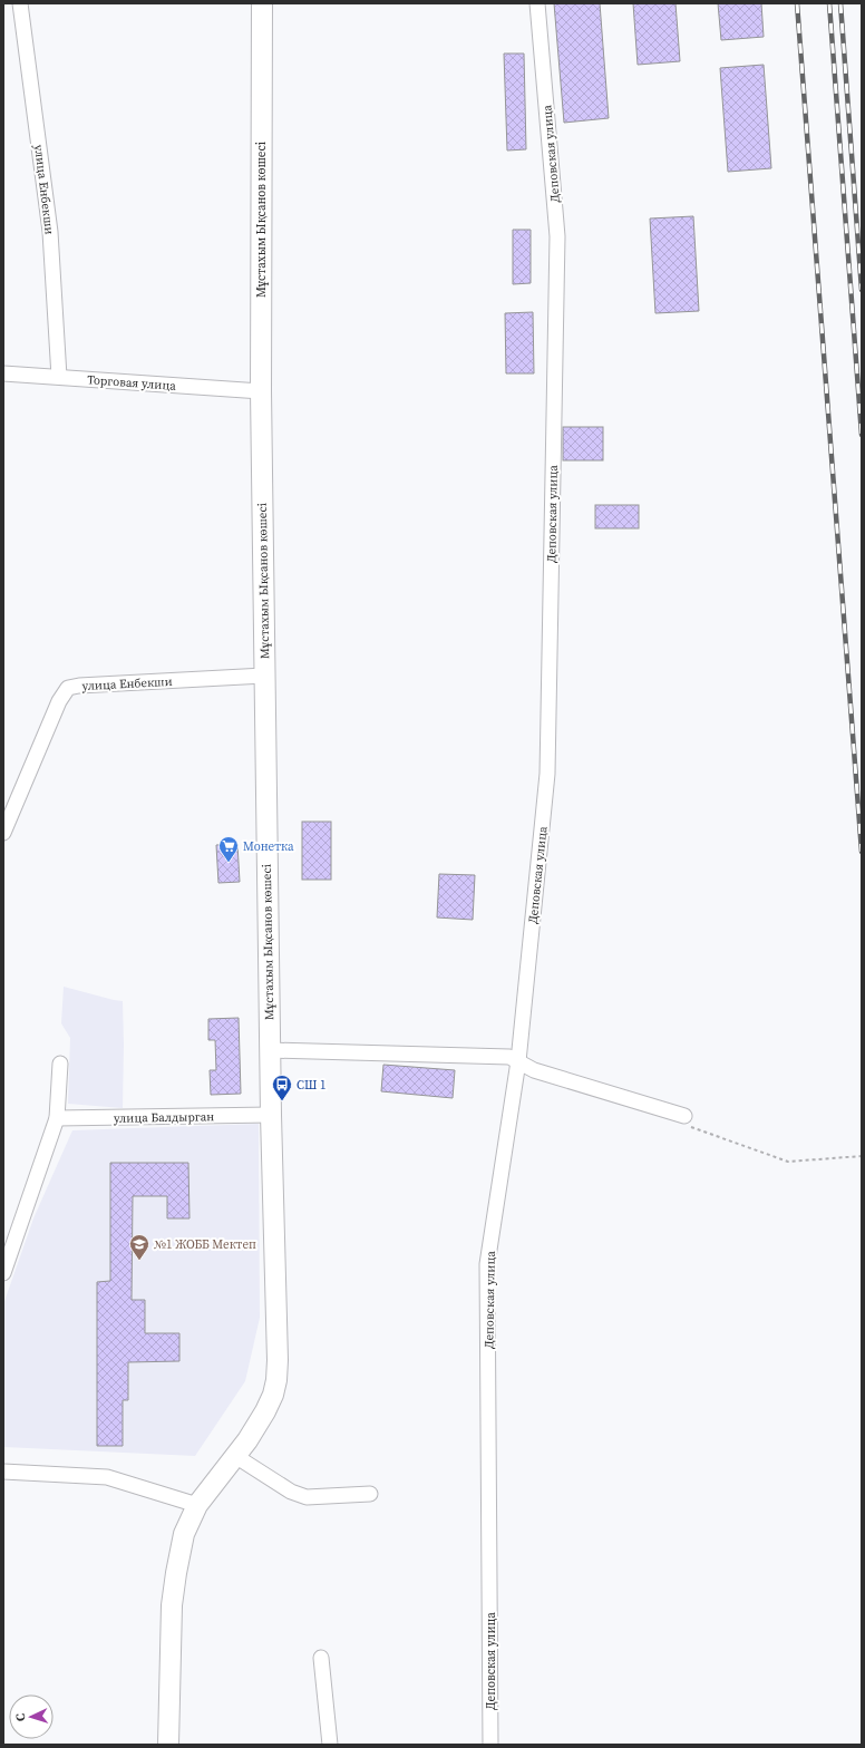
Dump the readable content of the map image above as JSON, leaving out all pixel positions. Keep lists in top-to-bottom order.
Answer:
{
  "streets": {
    "main road": ["Мұстахым Ықсанов көшесі"],
    "street": [
      "Деповская улица",
      "улица Енбекши",
      "Торговая улица",
      "улица Балдырган"
    ]
  },
  "crossings": [
    ["улица Енбекши", "Мұстахым Ықсанов көшесі"],
    ["улица Енбекши", "Торговая улица"],
    ["Мұстахым Ықсанов көшесі", "Торговая улица"],
    ["Мұстахым Ықсанов көшесі", "улица Балдырган"]
  ],
  "places": {
    "supermarket": ["Монетка"],
    "bus stop": ["СШ 1"],
    "school or university": ["№1 ЖОББ Мектеп"]
  },
  "north": "left"
}
